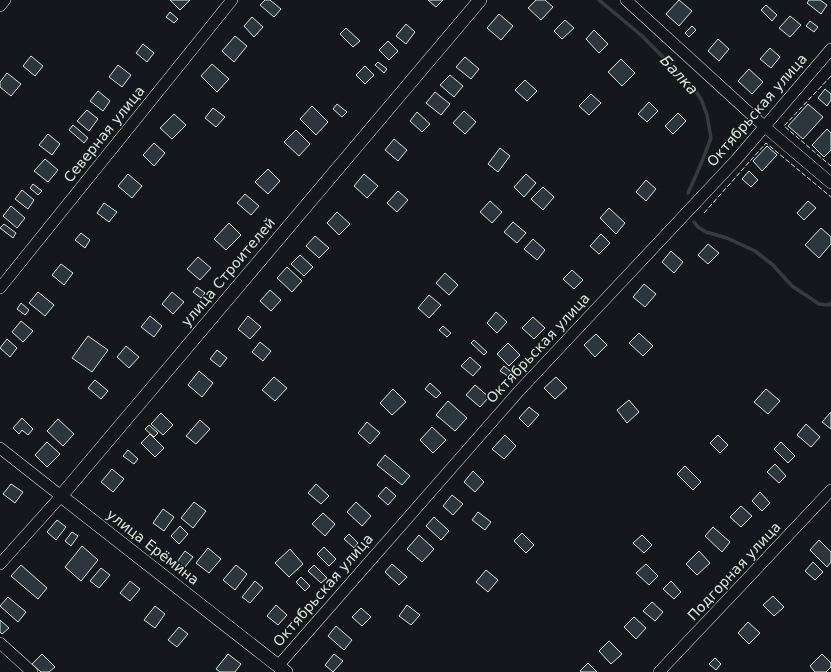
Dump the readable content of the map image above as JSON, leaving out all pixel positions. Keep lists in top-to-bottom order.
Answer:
{
  "streets": {
    "street": [
      "Октябрьская улица",
      "Северная улица",
      "улица Строителей",
      "улица Ерёмина",
      "Подгорная улица"
    ]
  },
  "crossings": [
    ["Октябрьская улица", "улица Ерёмина"],
    ["улица Строителей", "улица Ерёмина"]
  ],
  "water": ["Балка"]
}
